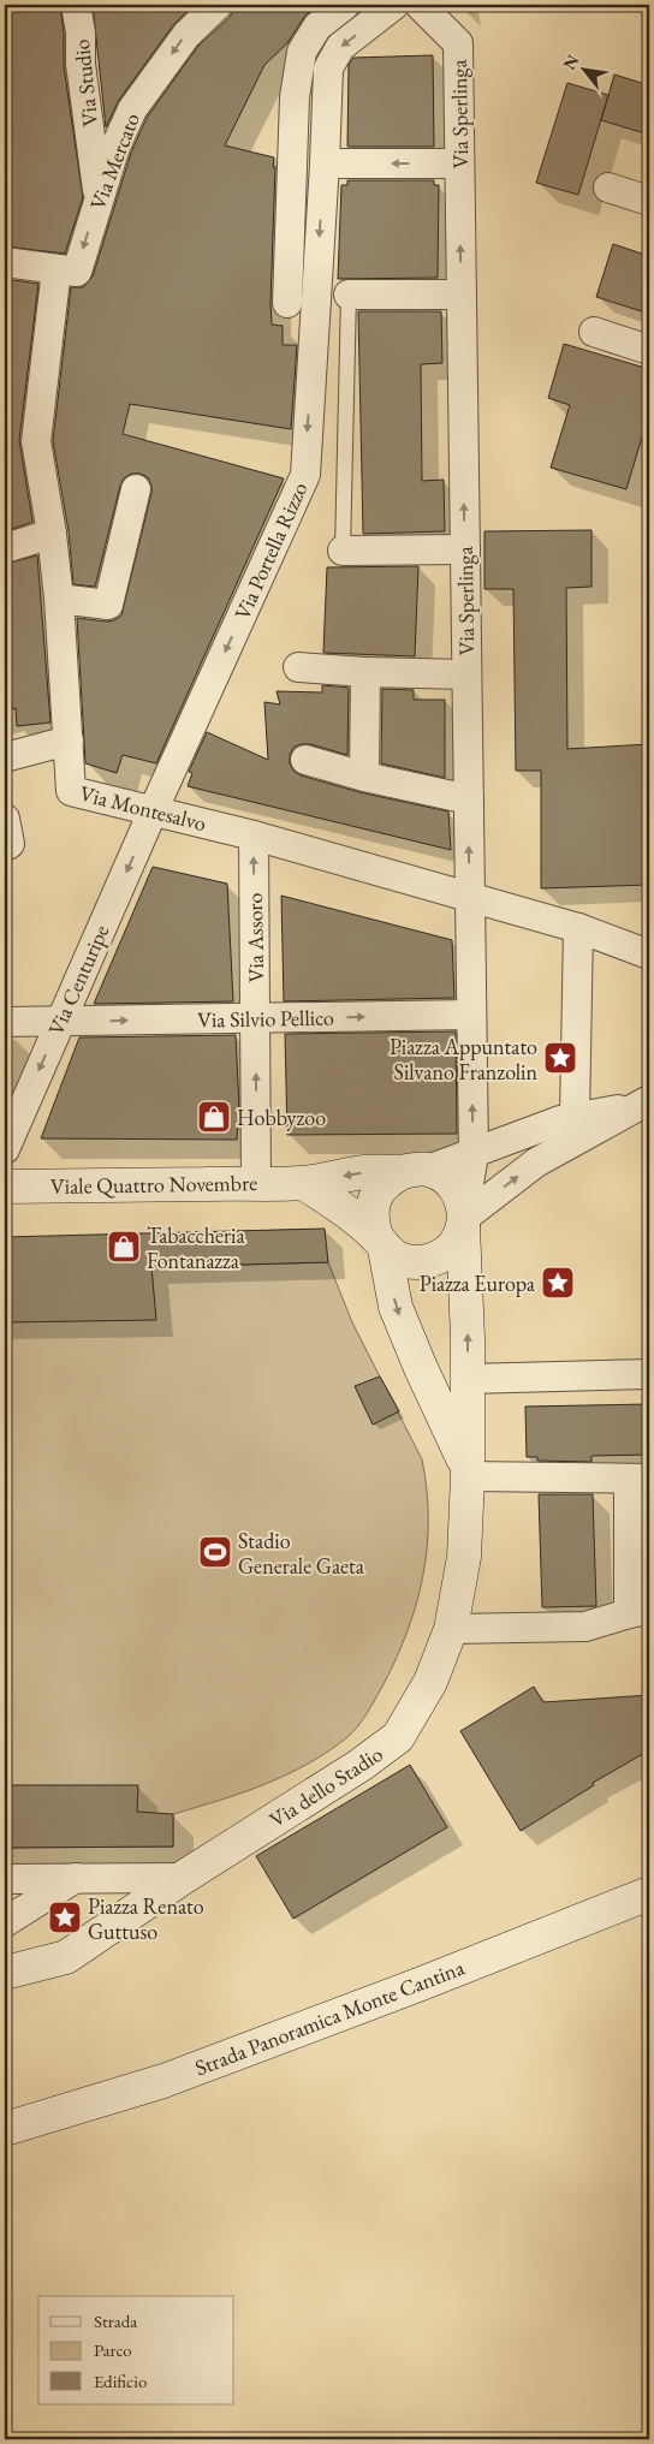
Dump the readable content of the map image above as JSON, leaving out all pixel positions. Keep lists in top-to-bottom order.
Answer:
{
  "streets": {
    "street": [
      "Via Studio",
      "Via Sperlinga",
      "Via Mercato",
      "Via Portella Rizzo",
      "Via Montesalvo",
      "Via Assoro",
      "Via Centuripe",
      "Via Silvio Pellico",
      "Viale Quattro Novembre",
      "Via dello Stadio",
      "Strada Panoramica Monte Cantina"
    ]
  },
  "crossings": [
    ["Via Studio", "Via Mercato"],
    ["Via Sperlinga", "Via Montesalvo"],
    ["Via Sperlinga", "Via Silvio Pellico"],
    ["Via Sperlinga", "Viale Quattro Novembre"],
    ["Via Sperlinga", "Via dello Stadio"],
    ["Via Mercato", "Via Montesalvo"],
    ["Via Portella Rizzo", "Via Montesalvo"],
    ["Via Portella Rizzo", "Via Centuripe"],
    ["Via Montesalvo", "Via Assoro"],
    ["Via Montesalvo", "Via Centuripe"],
    ["Via Assoro", "Via Silvio Pellico"],
    ["Via Assoro", "Viale Quattro Novembre"],
    ["Via Centuripe", "Via Silvio Pellico"],
    ["Viale Quattro Novembre", "Via dello Stadio"]
  ],
  "one_way": ["Via Mercato", "Via Assoro", "Via Centuripe"],
  "places": {
    "place": ["Piazza Appuntato Silvano Franzolin", "Piazza Europa", "Piazza Renato Guttuso"],
    "shop": ["Hobbyzoo", "Tabaccheria Fontanazza"],
    "sports": ["Stadio Generale Gaeta"]
  },
  "legend": ["Strada", "Parco", "Edificio"],
  "north": "top left"
}
